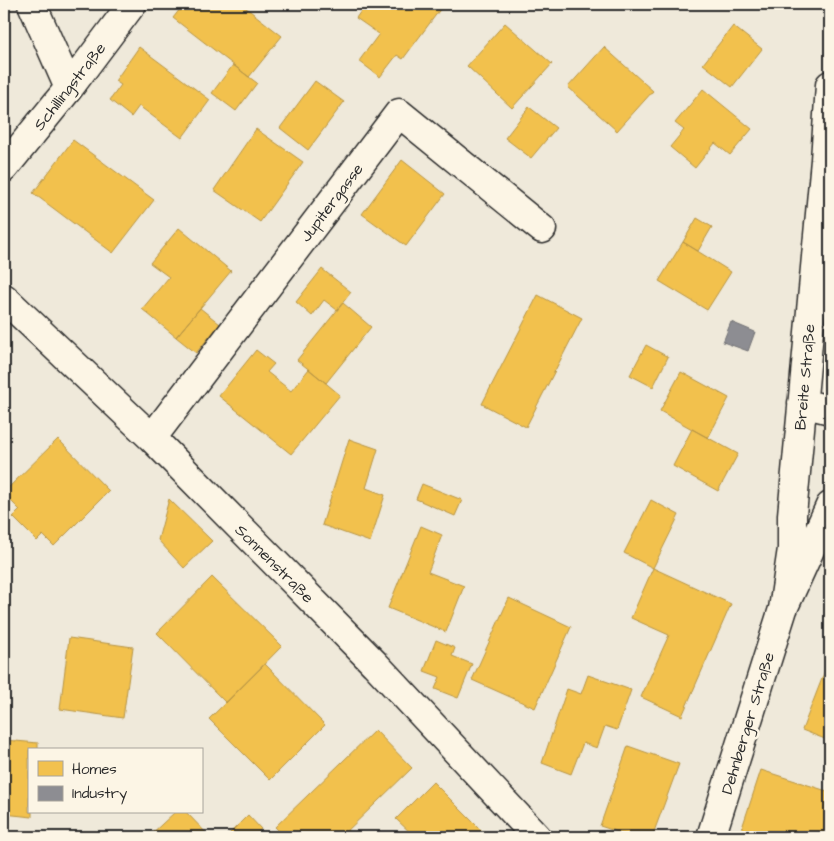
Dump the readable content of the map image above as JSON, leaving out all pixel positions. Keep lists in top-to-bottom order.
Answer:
{
  "streets": {
    "street": [
      "Schillingstraße",
      "Jupitergasse",
      "Breite Straße",
      "Sonnenstraße",
      "Dehnberger Straße"
    ]
  },
  "crossings": [
    ["Jupitergasse", "Sonnenstraße"],
    ["Breite Straße", "Dehnberger Straße"]
  ],
  "legend": ["Homes", "Industry"]
}
